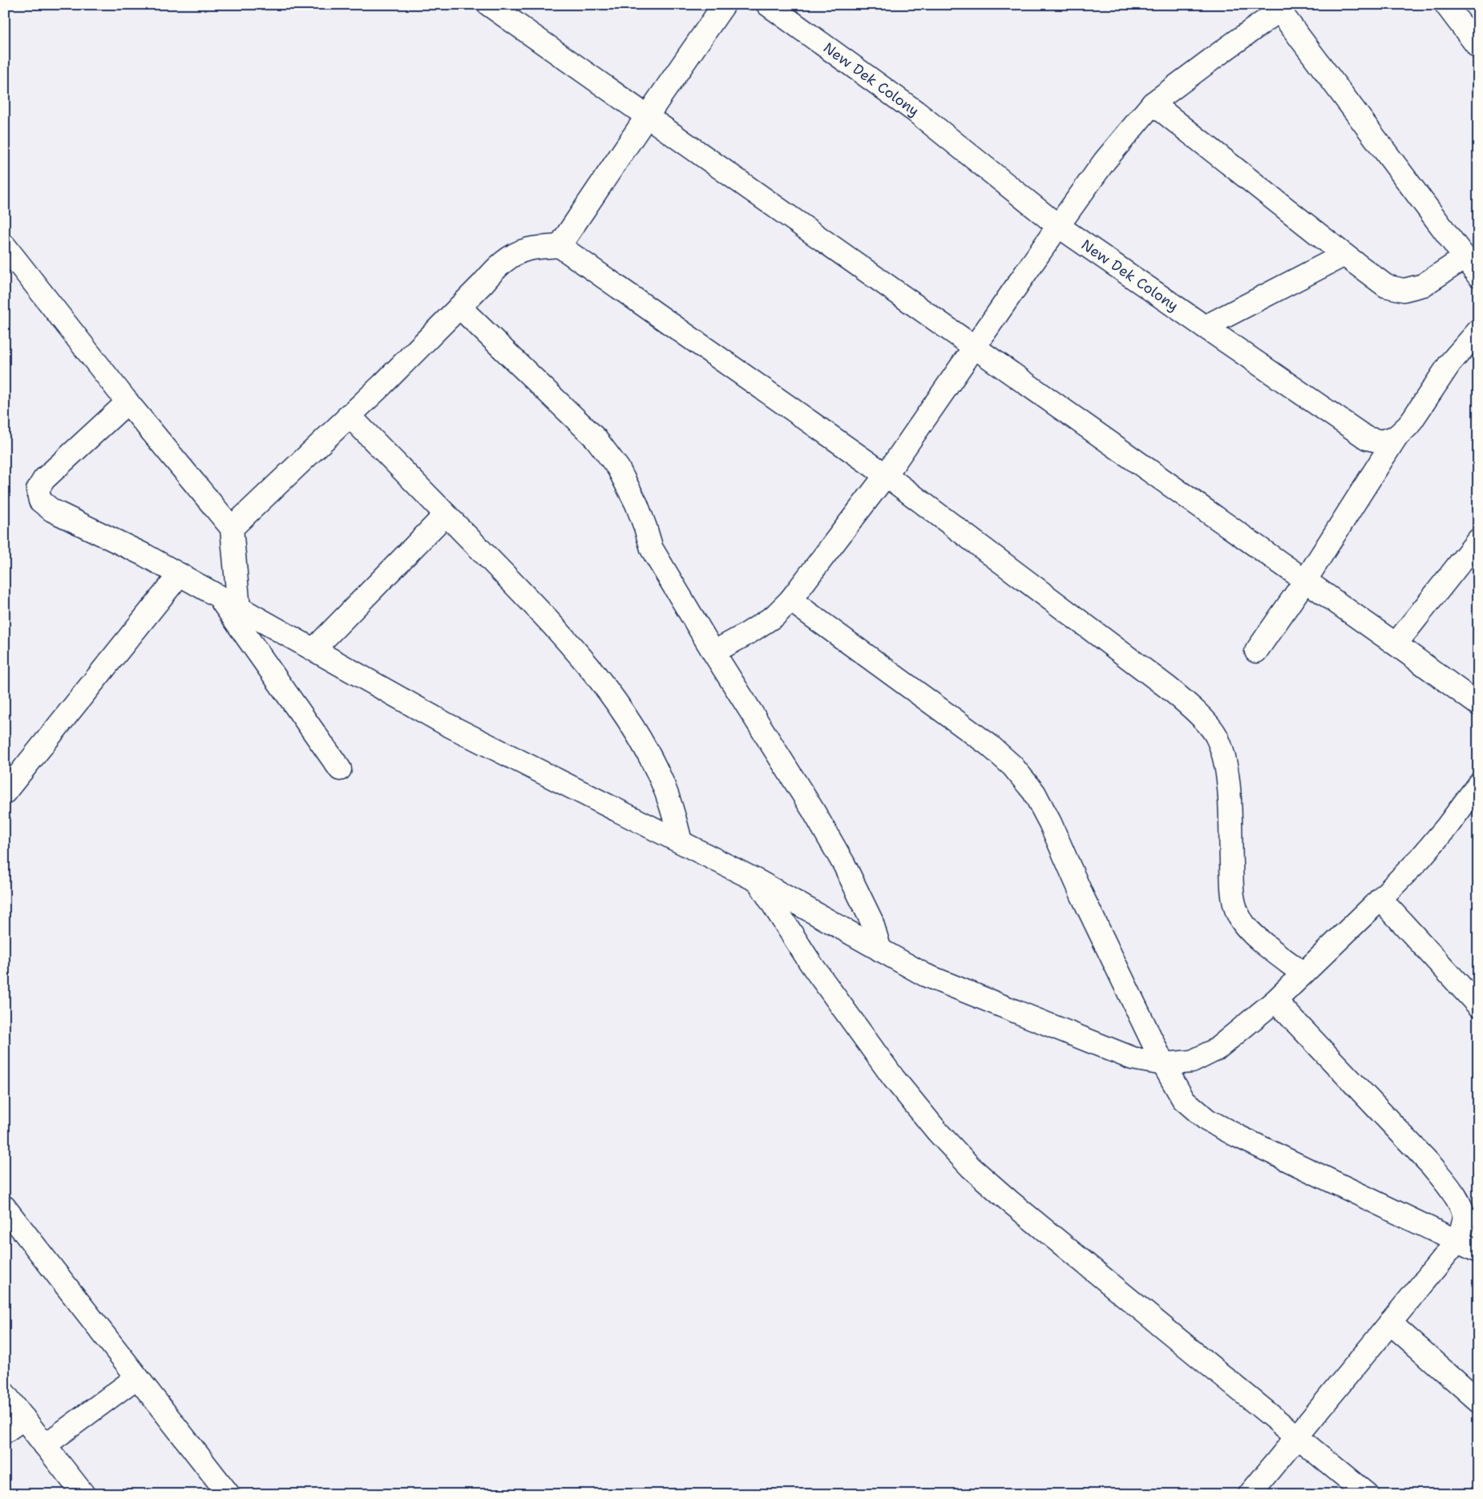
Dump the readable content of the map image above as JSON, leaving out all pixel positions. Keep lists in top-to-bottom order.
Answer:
{
  "streets": {
    "street": ["New Dek Colony"]
  }
}
